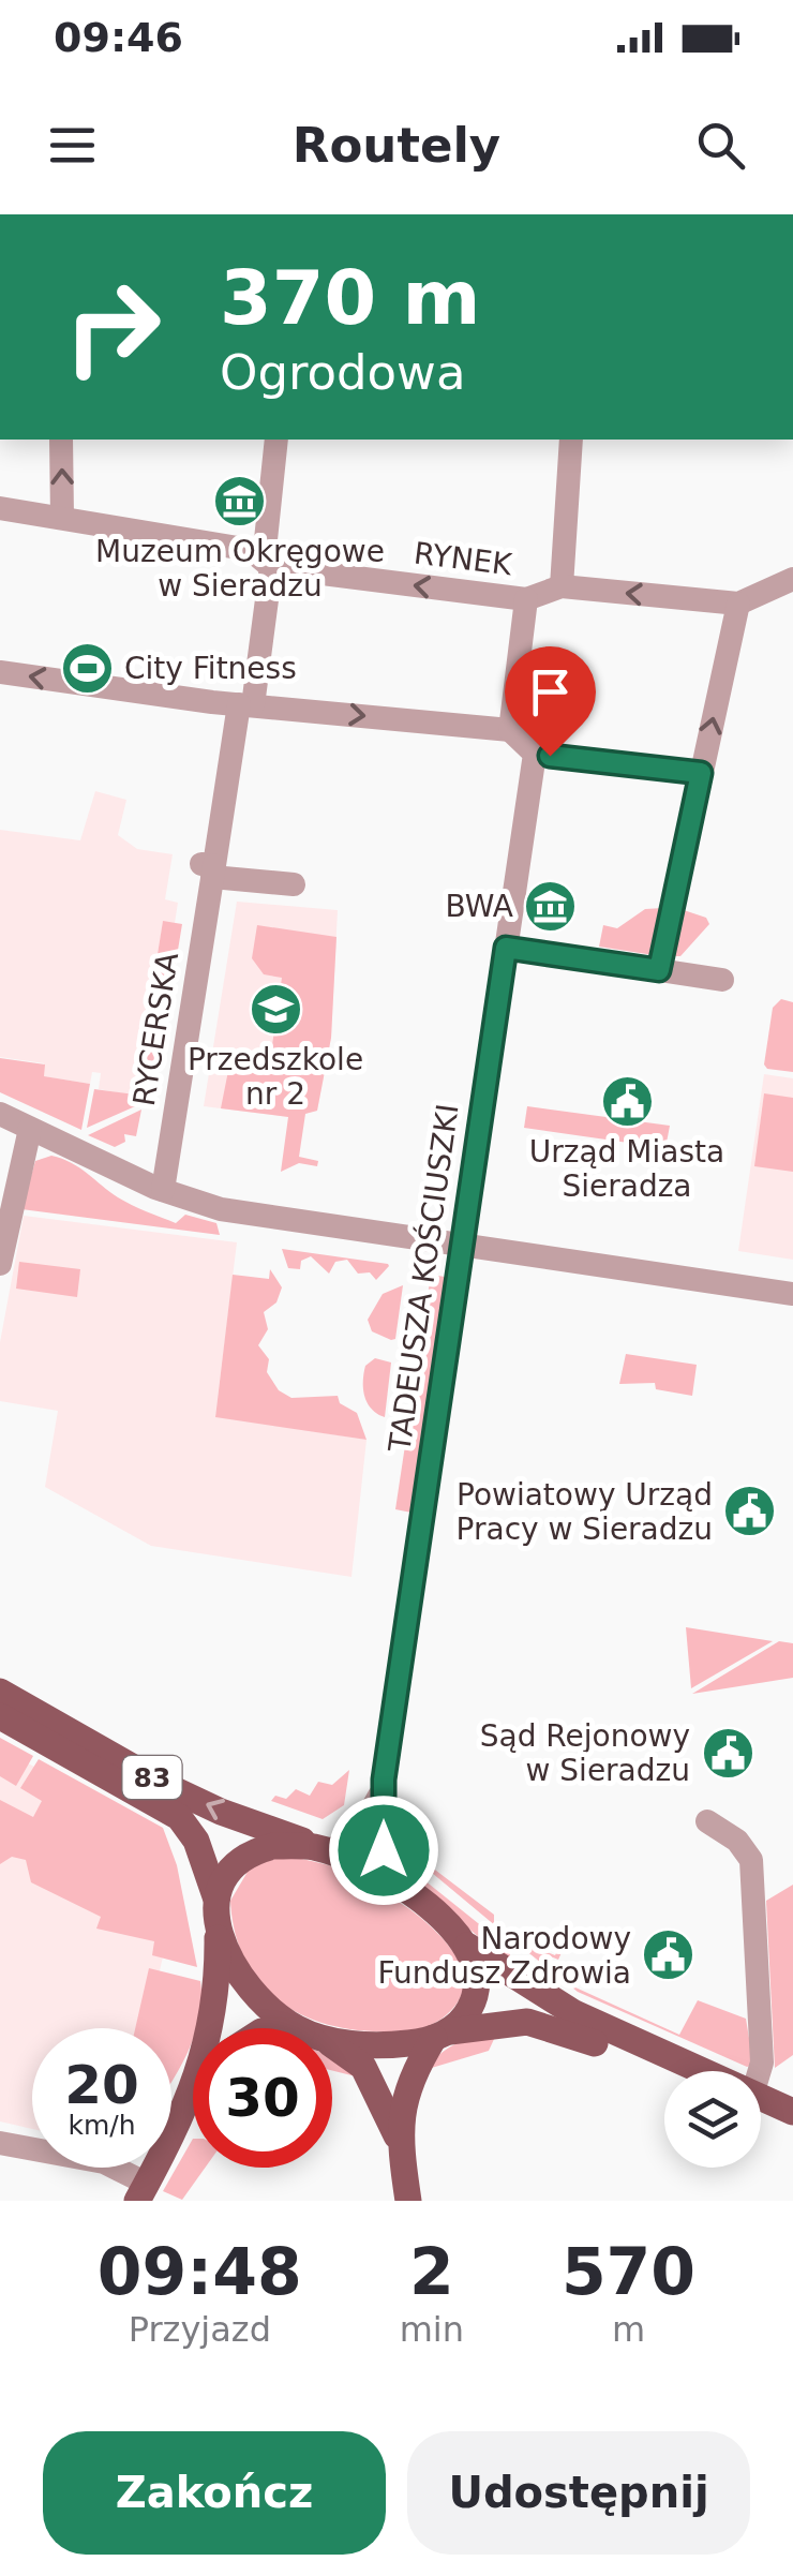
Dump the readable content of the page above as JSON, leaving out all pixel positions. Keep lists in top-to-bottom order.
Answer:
{
  "streets": {
    "main road": ["83"],
    "street": ["RYNEK", "RYCERSKA", "TADEUSZA KOŚCIUSZKI"]
  },
  "crossings": [
    ["TADEUSZA KOŚCIUSZKI", "83"]
  ],
  "places": {
    "museum": ["Muzeum Okręgowe w Sieradzu", "BWA"],
    "sports": ["City Fitness"],
    "school or university": ["Przedszkole nr 2"],
    "public building": [
      "Urząd Miasta Sieradza",
      "Powiatowy Urząd Pracy w Sieradzu",
      "Sąd Rejonowy w Sieradzu",
      "Narodowy Fundusz Zdrowia"
    ]
  },
  "page": {
    "status": "09:46",
    "header": "Routely",
    "turn": ["370 m", "Ogrodowa"],
    "speed": "20 km/h",
    "limit": "30",
    "eta": [
      "09:48",
      "Przyjazd",
      "2",
      "min",
      "570",
      "m"
    ],
    "buttons": ["Zakończ", "Udostępnij"]
  }
}
